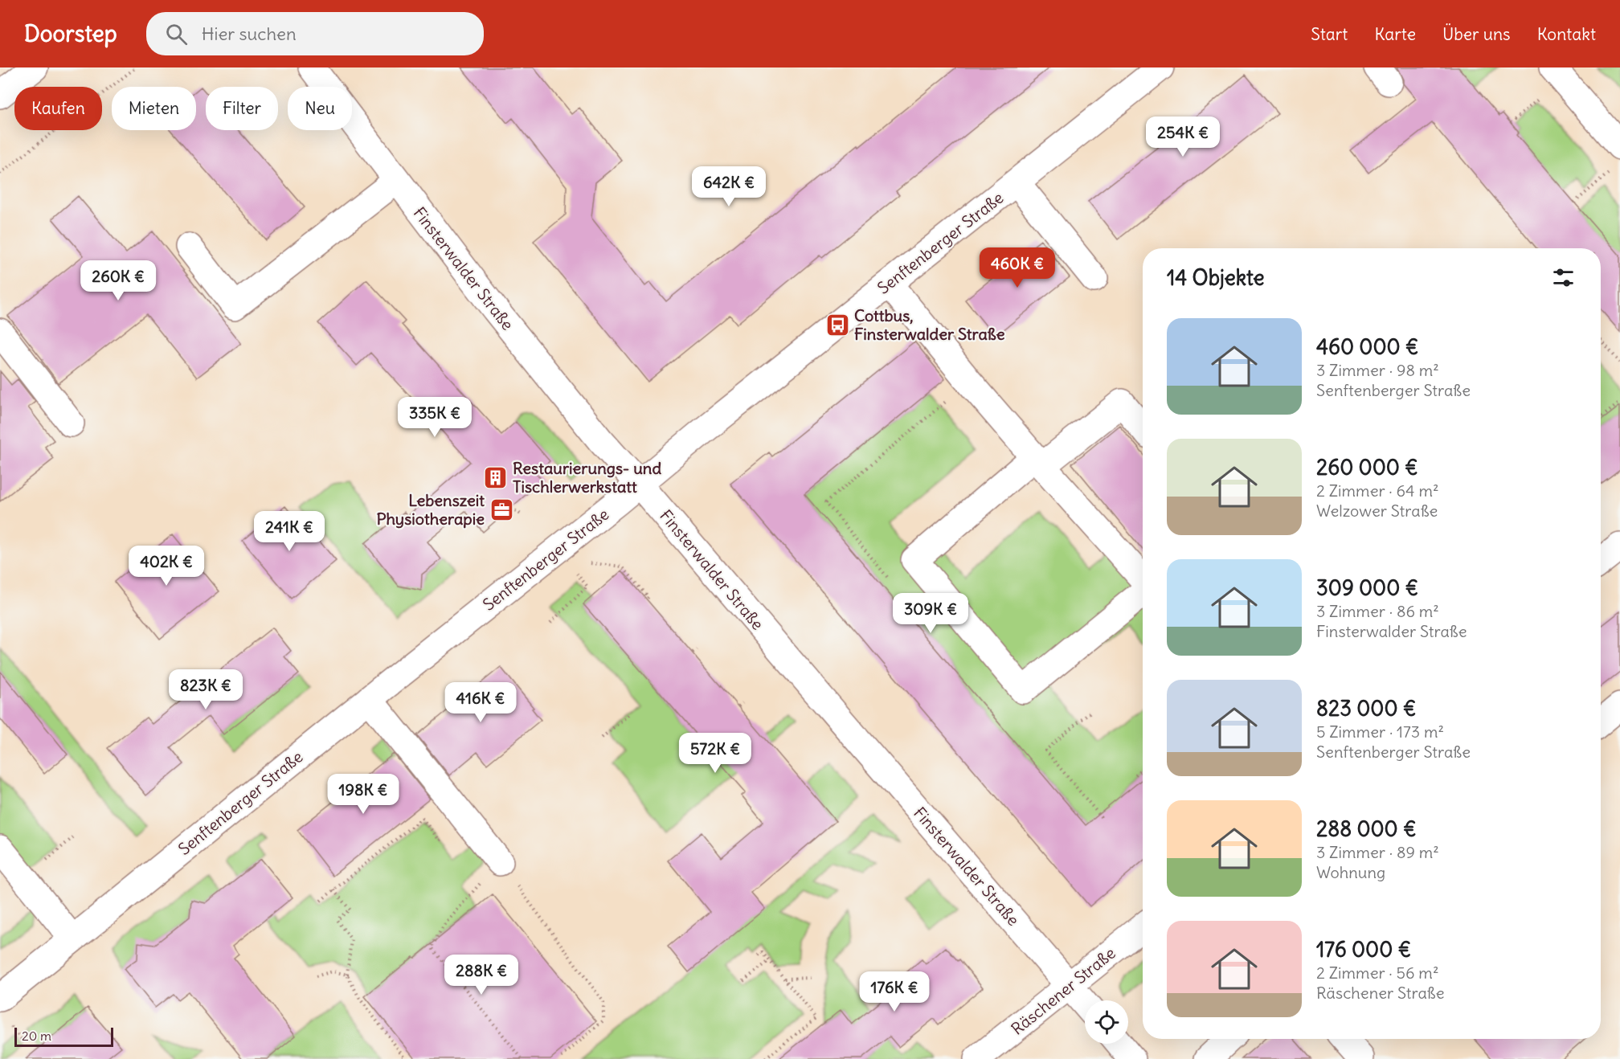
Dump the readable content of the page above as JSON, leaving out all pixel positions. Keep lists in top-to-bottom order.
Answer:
{
  "streets": {
    "street": ["Senftenberger Straße", "Finsterwalder Straße", "Räschener Straße"]
  },
  "crossings": [
    ["Senftenberger Straße", "Finsterwalder Straße"],
    ["Finsterwalder Straße", "Räschener Straße"]
  ],
  "places": {
    "bus stop": ["Cottbus, Finsterwalder Straße"],
    "building": ["Restaurierungs- und Tischlerwerkstatt"],
    "office": ["Lebenszeit Physiotherapie"]
  },
  "scale_bar": "20 m",
  "page": {
    "header": "Doorstep",
    "search": "Hier suchen",
    "nav": [
      "Start",
      "Karte",
      "Über uns",
      "Kontakt"
    ],
    "chip": [
      "Kaufen",
      "Mieten",
      "Filter",
      "Neu"
    ],
    "price": [
      "254K €",
      "642K €",
      "460K €",
      "260K €",
      "335K €",
      "241K €",
      "402K €",
      "309K €",
      "823K €",
      "416K €",
      "572K €",
      "198K €",
      "288K €",
      "176K €"
    ],
    "heading": "14 Objekte",
    "list": [
      {
        "name": "460 000 €",
        "note": "3 Zimmer · 98 m² · Senftenberger Straße"
      },
      {
        "name": "260 000 €",
        "note": "2 Zimmer · 64 m² · Welzower Straße"
      },
      {
        "name": "309 000 €",
        "note": "3 Zimmer · 86 m² · Finsterwalder Straße"
      },
      {
        "name": "823 000 €",
        "note": "5 Zimmer · 173 m² · Senftenberger Straße"
      },
      {
        "name": "288 000 €",
        "note": "3 Zimmer · 89 m² · Wohnung"
      },
      {
        "name": "176 000 €",
        "note": "2 Zimmer · 56 m² · Räschener Straße"
      }
    ],
    "scale": "20 m"
  }
}
